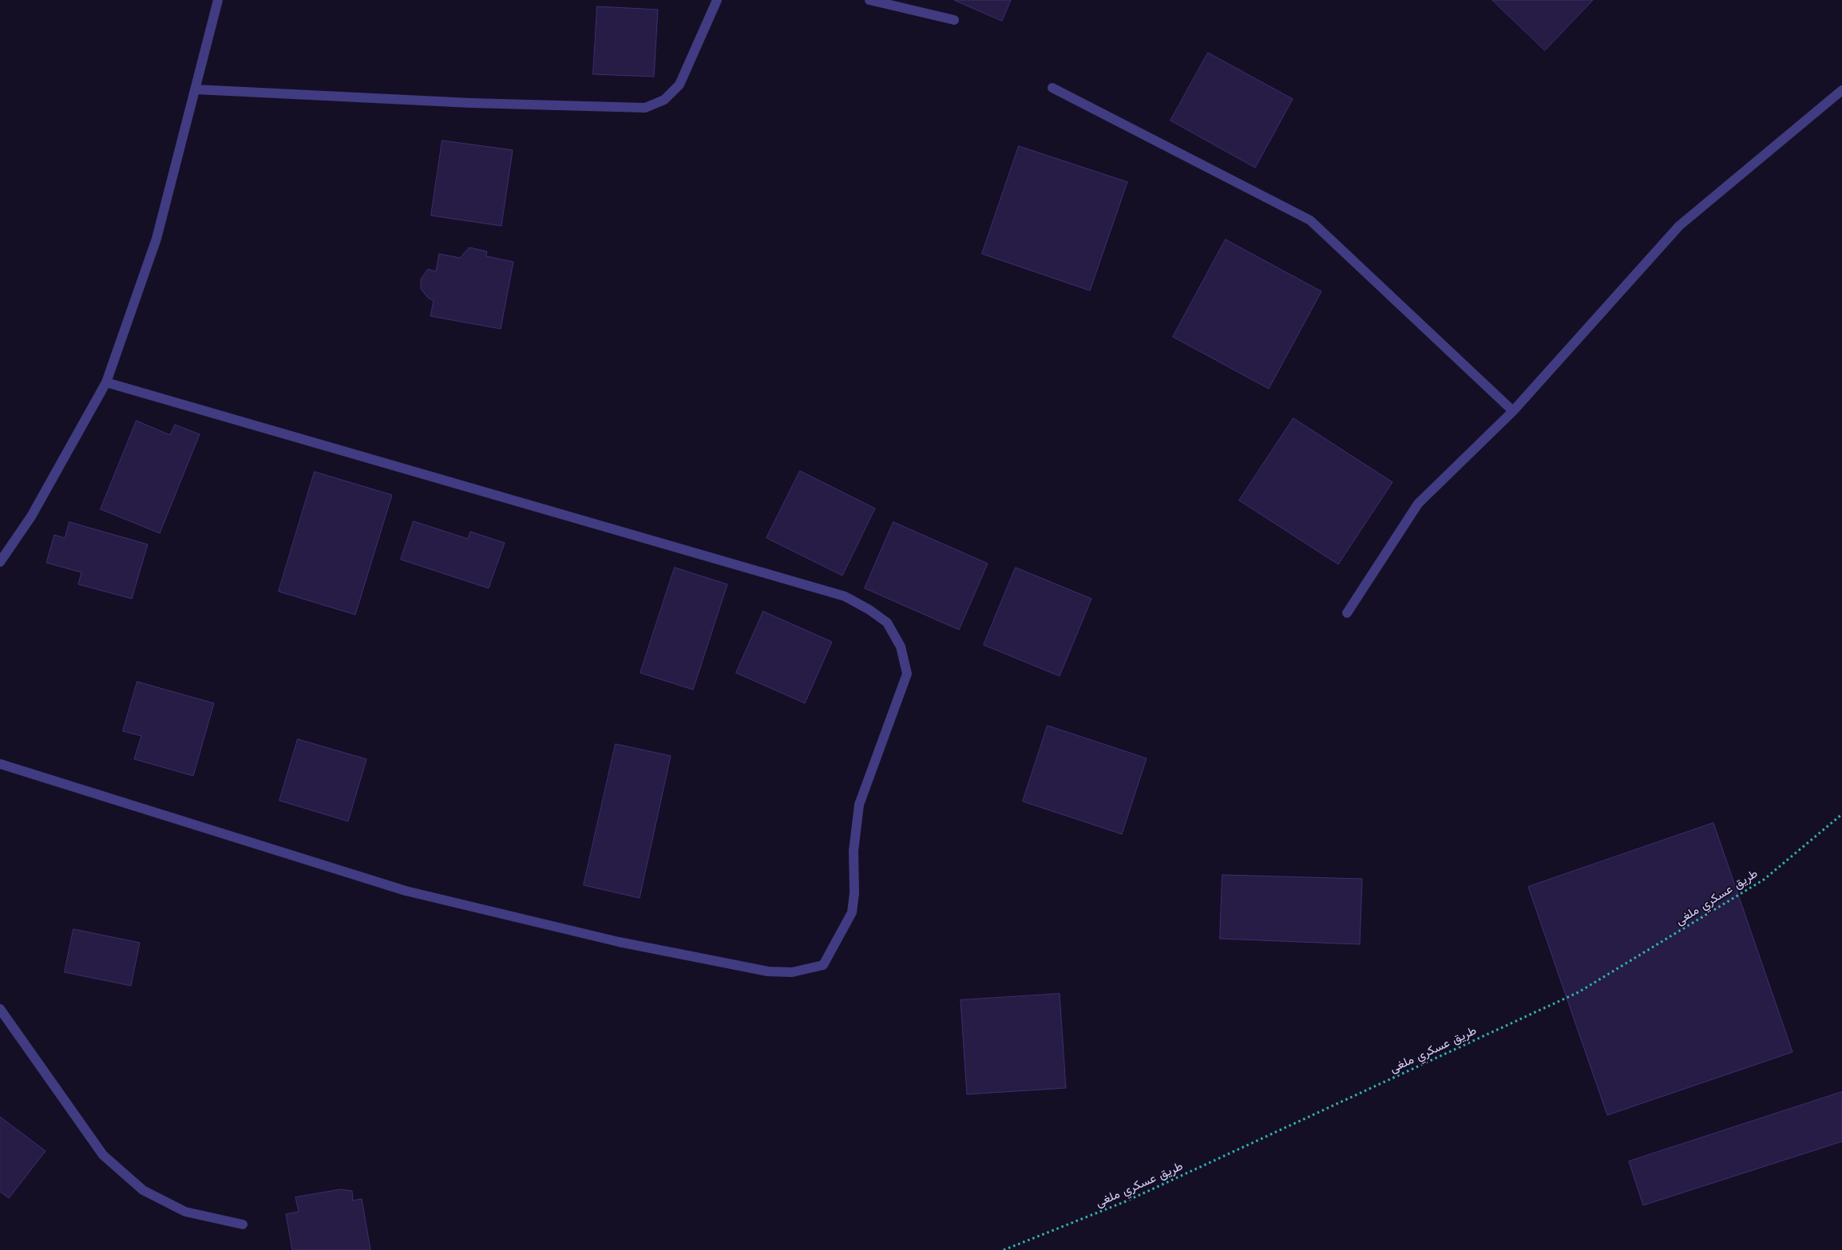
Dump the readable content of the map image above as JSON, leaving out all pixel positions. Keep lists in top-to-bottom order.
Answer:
{
  "streets": {
    "path": ["طريق عسكري ملغى"]
  }
}
